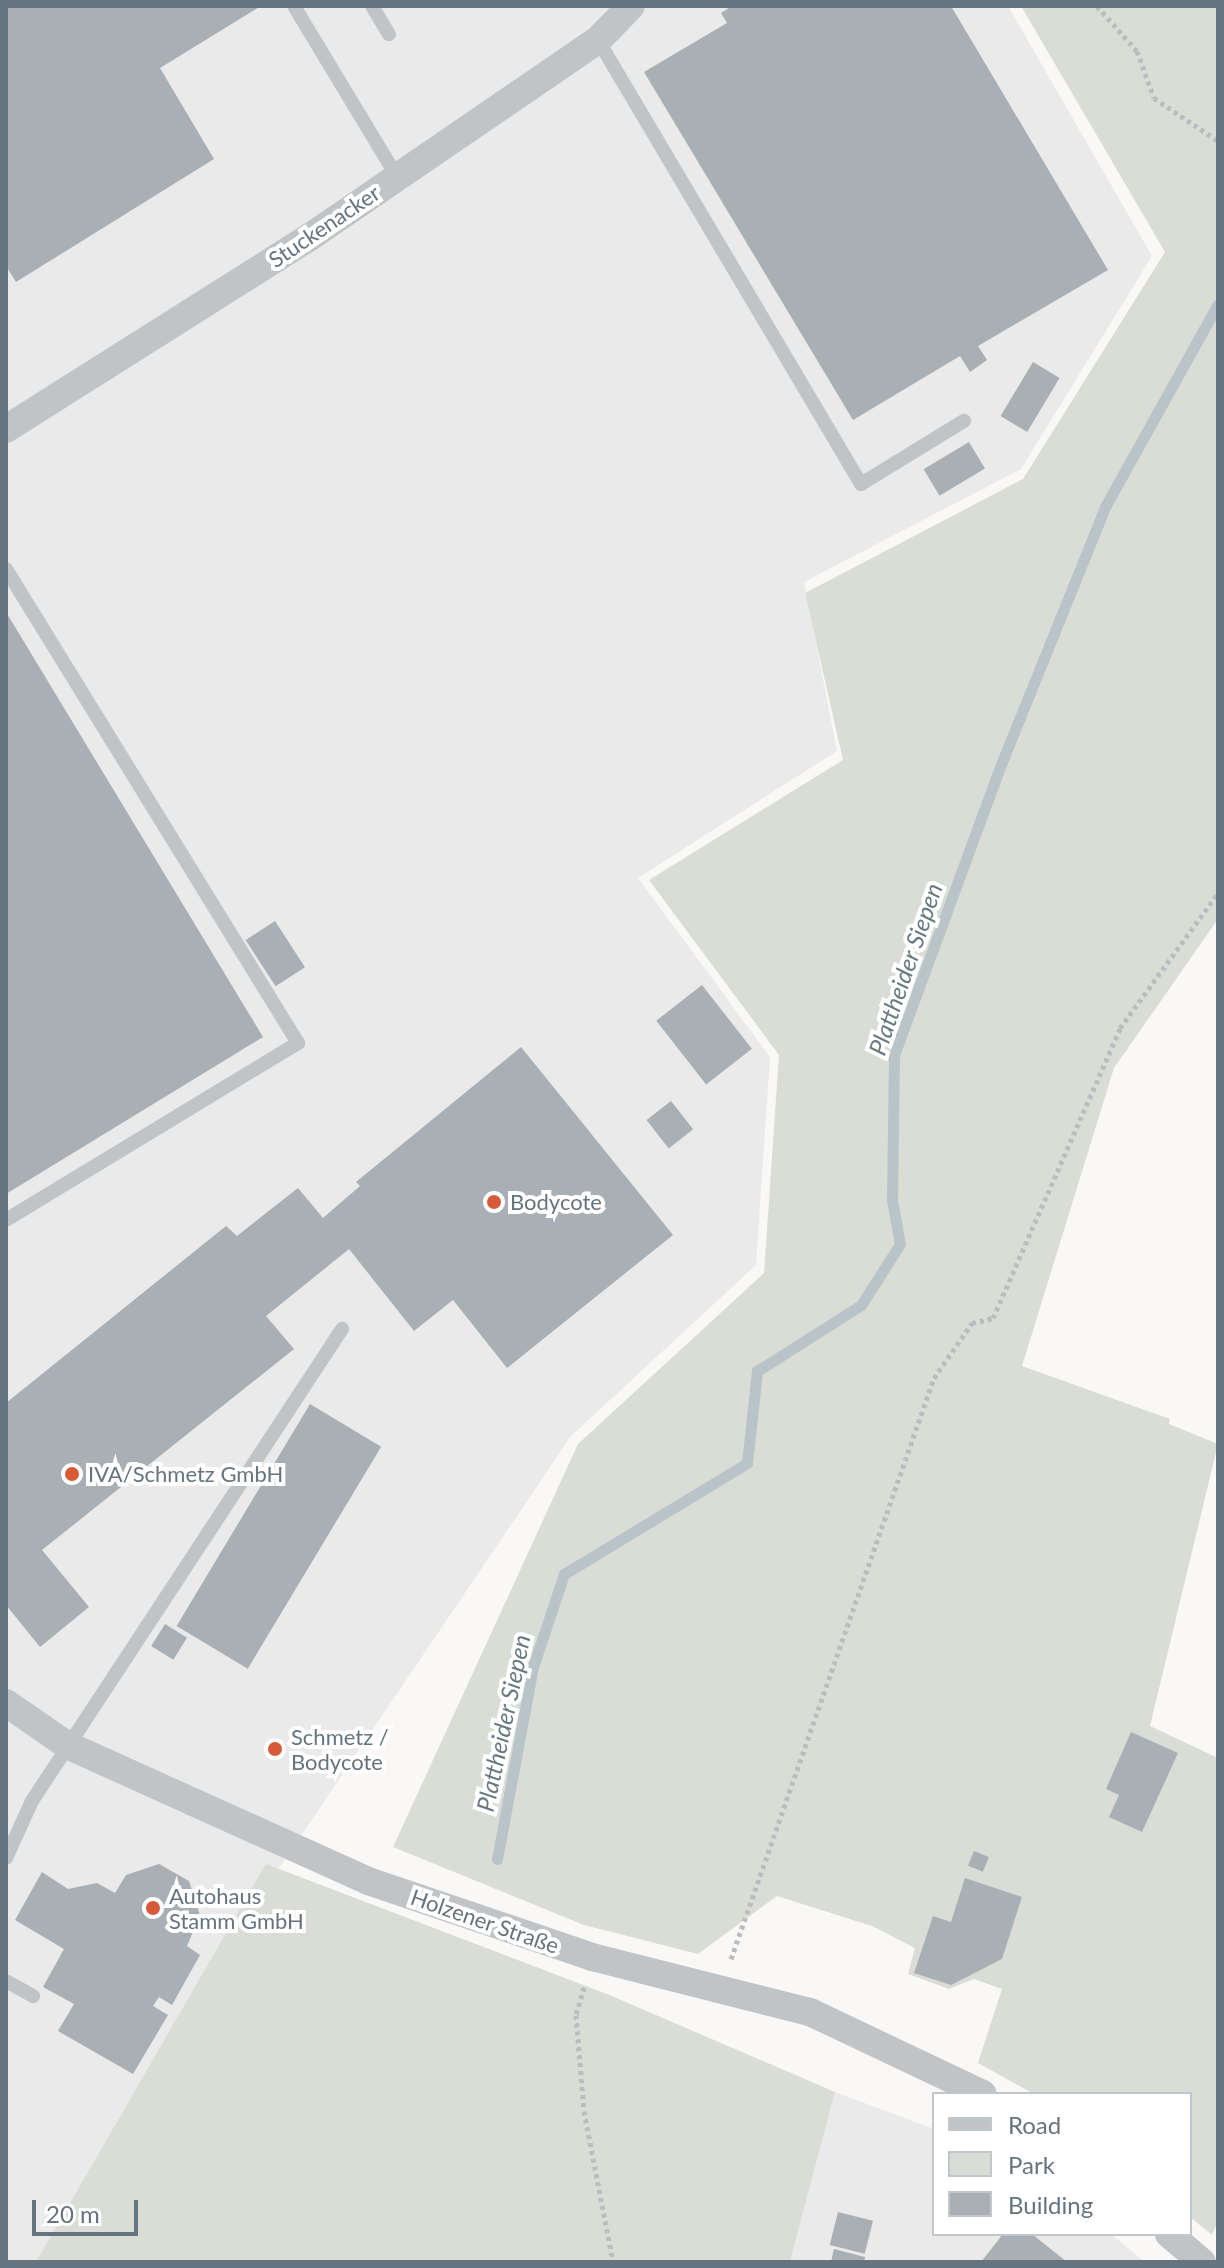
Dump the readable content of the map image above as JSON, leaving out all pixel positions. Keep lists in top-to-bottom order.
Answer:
{
  "streets": {
    "street": ["Stuckenacker", "Holzener Straße"]
  },
  "water": ["Plattheider Siepen"],
  "places": [
    "Bodycote",
    "IVA/Schmetz GmbH",
    "Schmetz / Bodycote",
    "Autohaus Stamm GmbH"
  ],
  "legend": ["Road", "Park", "Building"],
  "scale_bar": "20 m"
}
